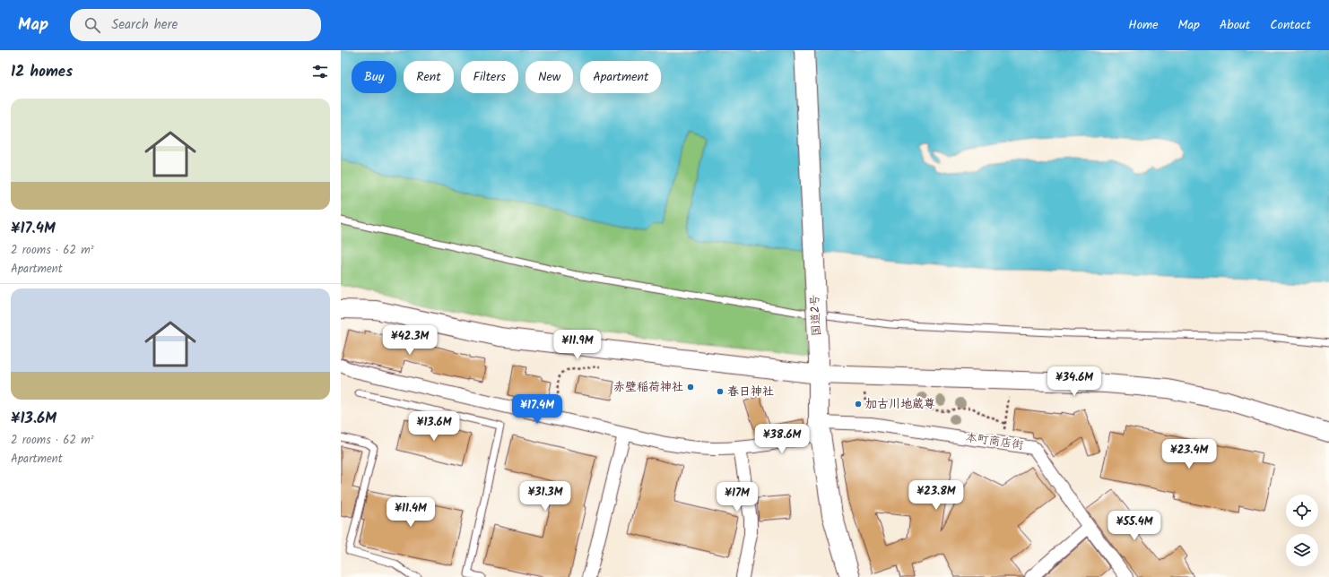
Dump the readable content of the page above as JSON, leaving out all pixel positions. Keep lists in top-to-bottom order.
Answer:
{
  "streets": {
    "highway": ["国道2号"],
    "street": ["本町商店街"]
  },
  "crossings": [
    ["国道2号", "本町商店街"]
  ],
  "places": ["赤壁稲荷神社", "春日神社", "加古川地蔵尊"],
  "page": {
    "header": "Map",
    "search": "Search here",
    "nav": [
      "Home",
      "Map",
      "About",
      "Contact"
    ],
    "heading": "12 homes",
    "chip": [
      "Buy",
      "Rent",
      "Filters",
      "New",
      "Apartment"
    ],
    "list": [
      {
        "name": "¥17.4M",
        "note": "2 rooms · 62 m² · Apartment"
      },
      {
        "name": "¥13.6M",
        "note": "2 rooms · 62 m² · Apartment"
      }
    ],
    "price": [
      "¥42.3M",
      "¥11.9M",
      "¥34.6M",
      "¥17.4M",
      "¥13.6M",
      "¥38.6M",
      "¥23.4M",
      "¥23.8M",
      "¥31.3M",
      "¥17M",
      "¥11.4M",
      "¥55.4M"
    ]
  }
}
